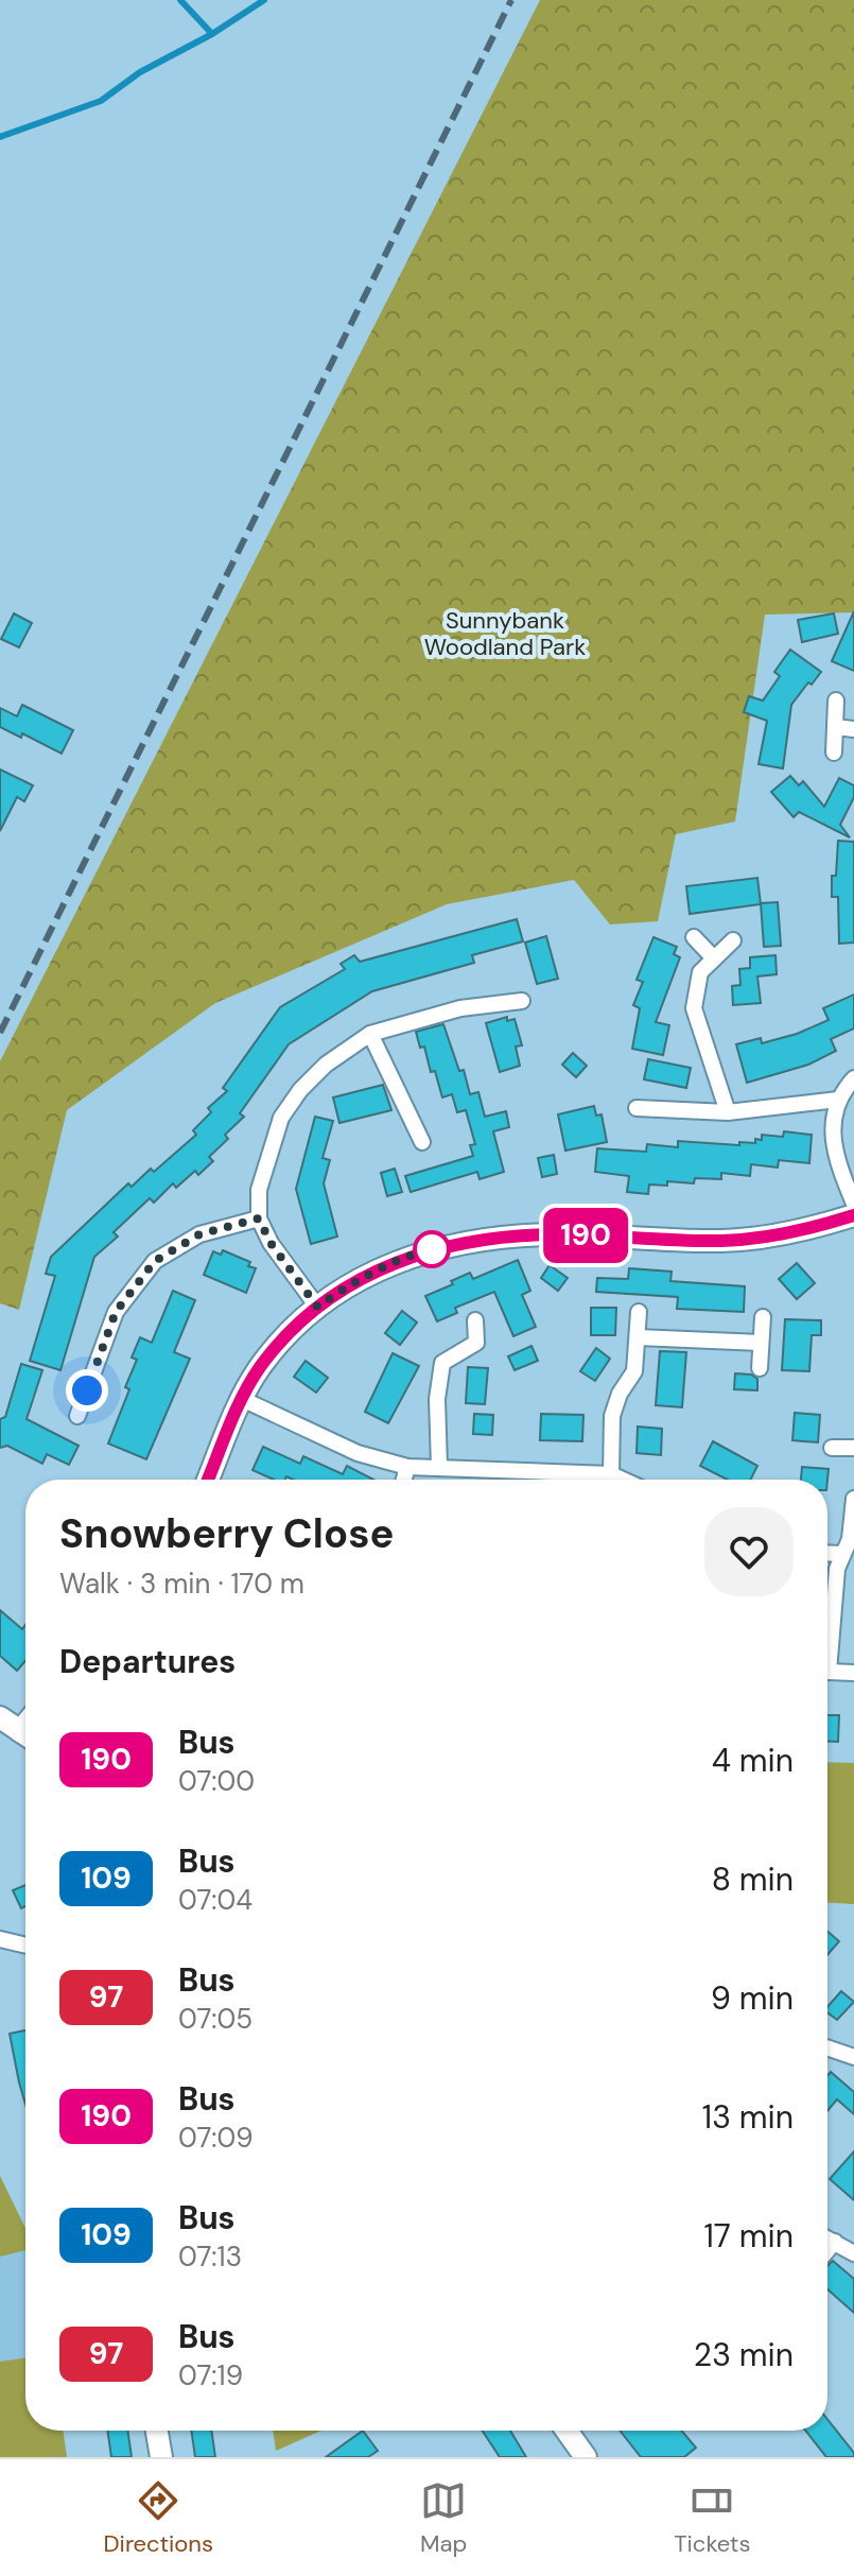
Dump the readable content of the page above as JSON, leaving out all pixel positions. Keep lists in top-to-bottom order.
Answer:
{
  "parks": ["Sunnybank Woodland Park"],
  "lines": ["bus line 190"],
  "page": {
    "on_map": "190",
    "heading": [
      ["Snowberry Close", "Walk · 3 min · 170 m"],
      "Departures"
    ],
    "list": [
      {
        "mark": "190",
        "name": "Bus",
        "note": "07:00",
        "value": "4 min"
      },
      {
        "mark": "109",
        "name": "Bus",
        "note": "07:04",
        "value": "8 min"
      },
      {
        "mark": "97",
        "name": "Bus",
        "note": "07:05",
        "value": "9 min"
      },
      {
        "mark": "190",
        "name": "Bus",
        "note": "07:09",
        "value": "13 min"
      },
      {
        "mark": "109",
        "name": "Bus",
        "note": "07:13",
        "value": "17 min"
      },
      {
        "mark": "97",
        "name": "Bus",
        "note": "07:19",
        "value": "23 min"
      }
    ],
    "tabs": ["Directions", "Map", "Tickets"]
  }
}
